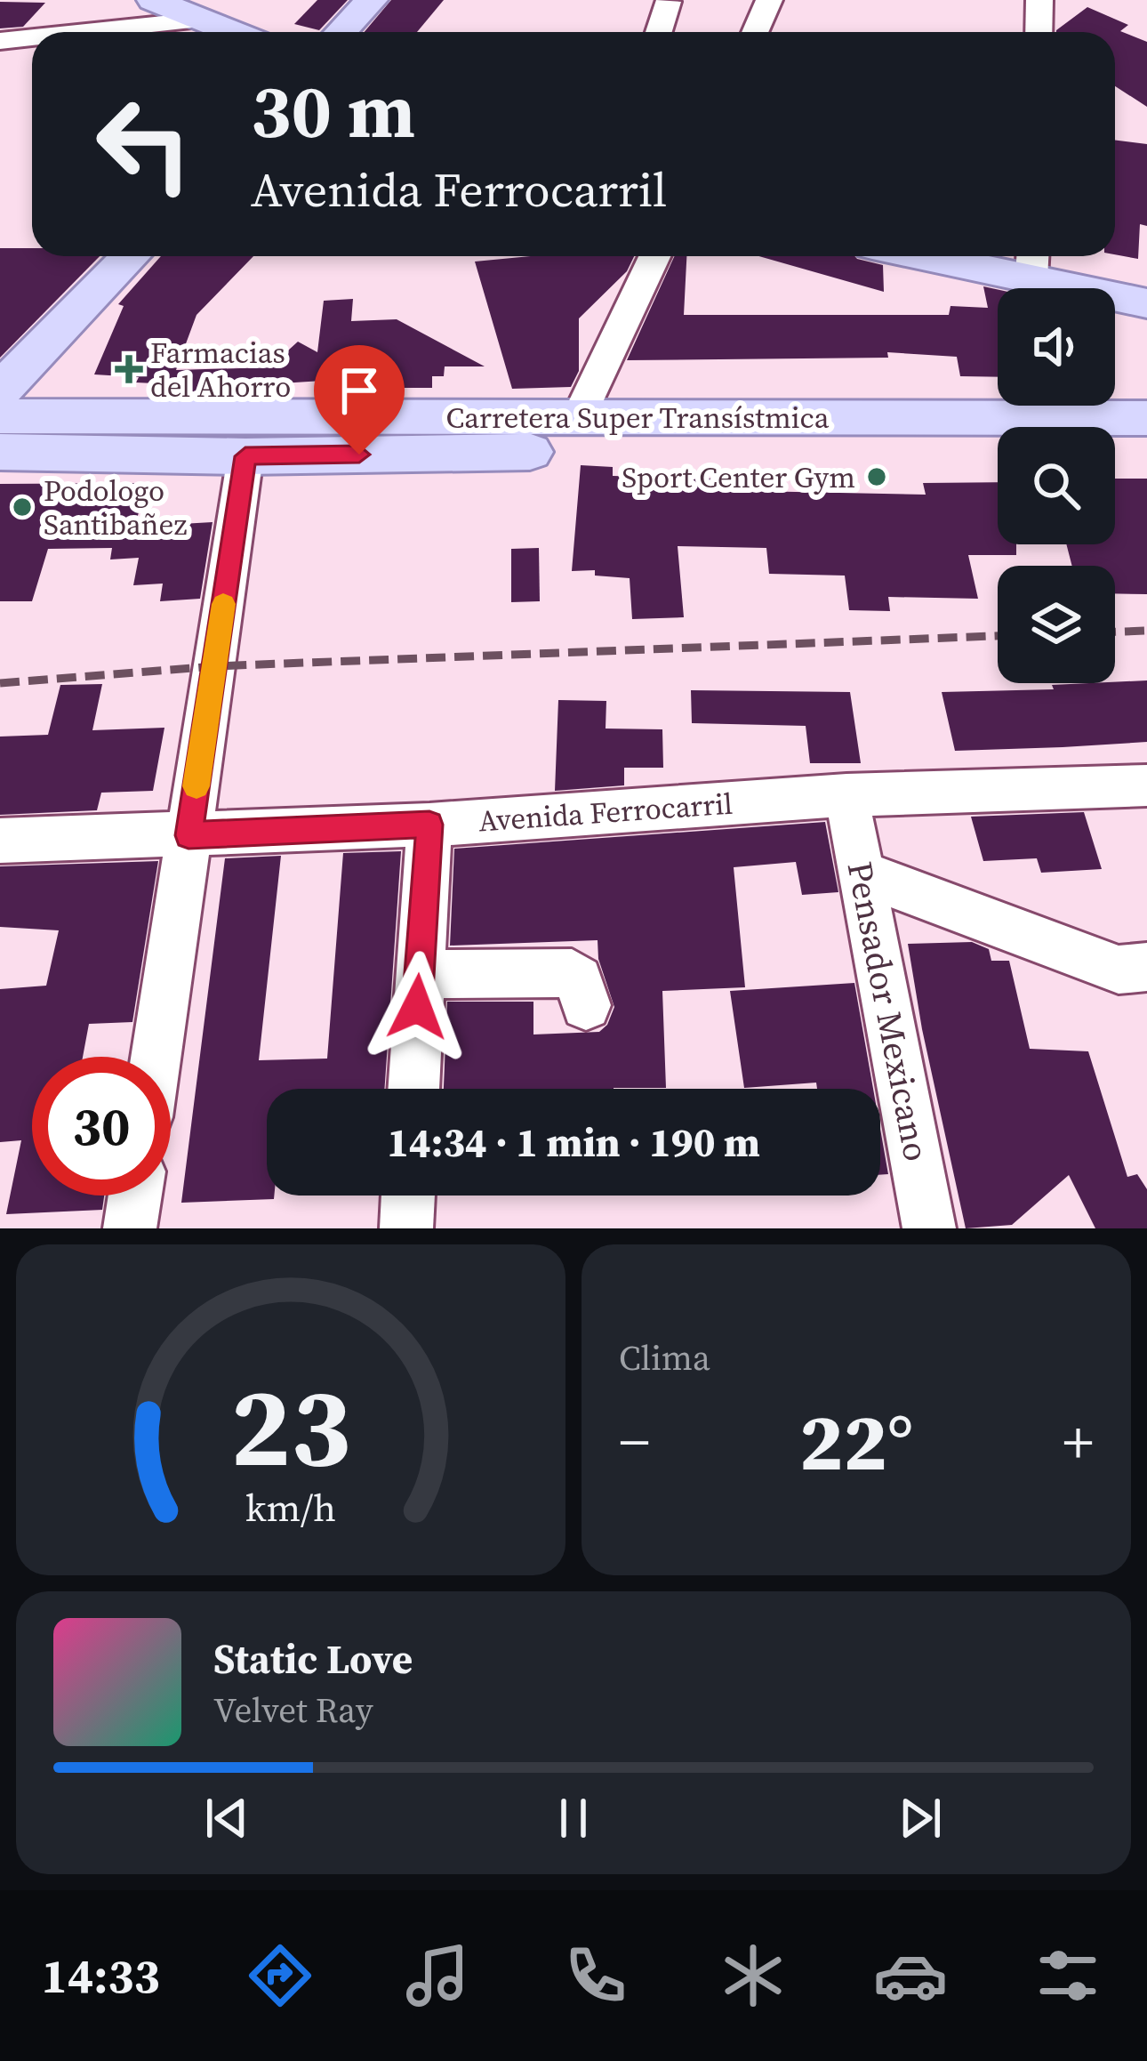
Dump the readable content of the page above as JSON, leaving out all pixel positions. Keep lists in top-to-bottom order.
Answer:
{
  "streets": {
    "main road": ["Carretera Super Transístmica"],
    "street": ["Avenida Ferrocarril", "Pensador Mexicano"]
  },
  "crossings": [
    ["Avenida Ferrocarril", "Pensador Mexicano"]
  ],
  "places": {
    "health": ["Farmacias del Ahorro"],
    "other": ["Sport Center Gym", "Podologo Santibañez"]
  },
  "page": {
    "turn": ["30 m", "Avenida Ferrocarril"],
    "limit": "30",
    "trip": "14:34 · 1 min · 190 m",
    "tile": "Clima",
    "heat": ["−", "22°", "+"],
    "song": ["Static Love", "Velvet Ray"],
    "tabs": "14:33",
    "gauge": ["23", "km/h"]
  }
}
